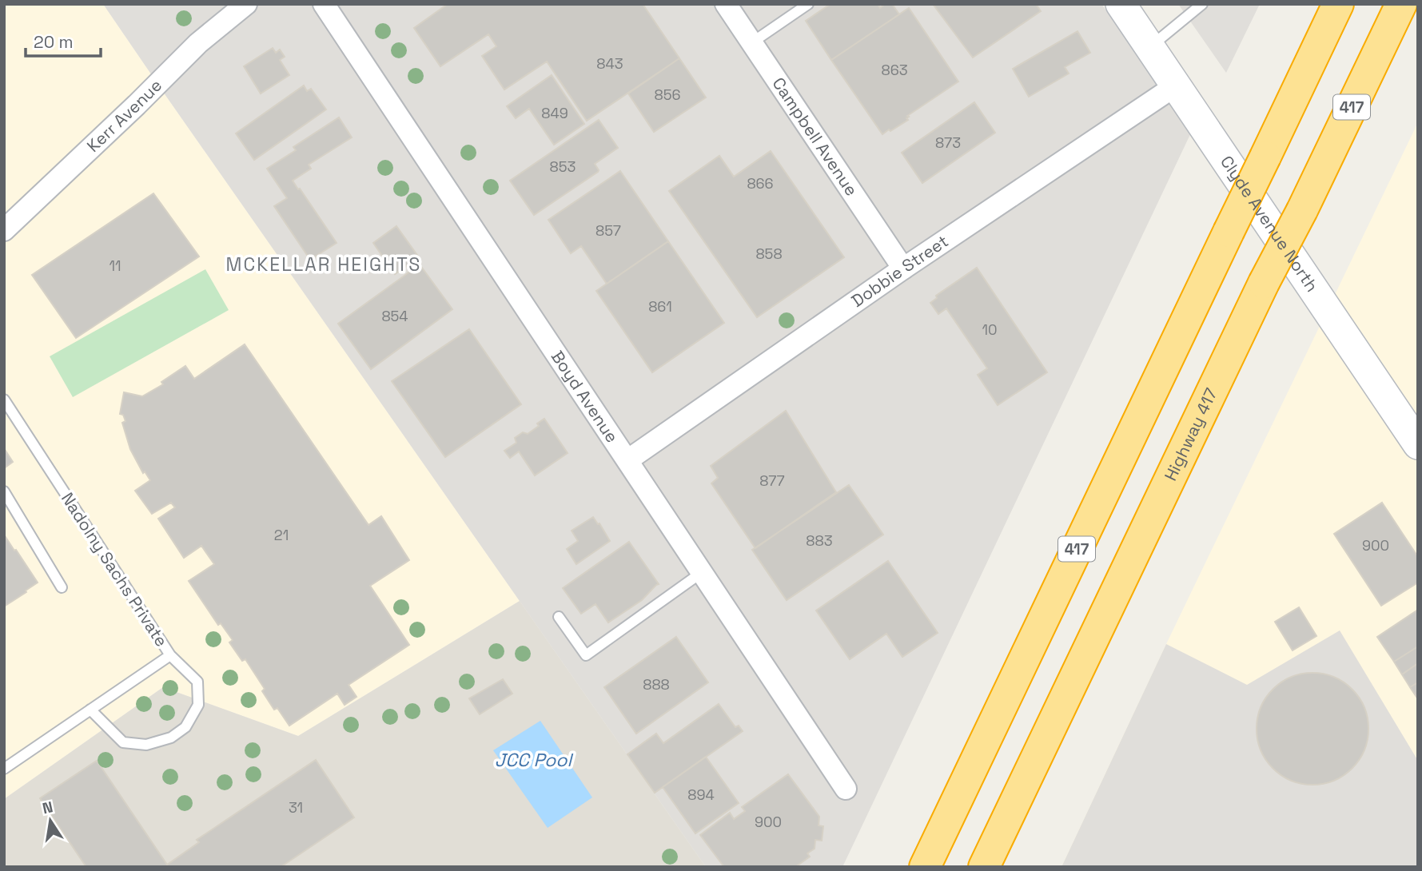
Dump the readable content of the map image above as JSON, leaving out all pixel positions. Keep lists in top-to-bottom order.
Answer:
{
  "streets": {
    "highway": ["417", "Highway 417"],
    "street": [
      "Kerr Avenue",
      "Campbell Avenue",
      "Clyde Avenue North",
      "Dobbie Street",
      "Boyd Avenue"
    ],
    "lane": ["Nadolny Sachs Private"]
  },
  "crossings": [
    ["Campbell Avenue", "Dobbie Street"],
    ["Clyde Avenue North", "Dobbie Street"],
    ["Dobbie Street", "Boyd Avenue"]
  ],
  "districts": ["MCKELLAR HEIGHTS"],
  "water": ["JCC Pool"],
  "house_numbers": [
    "843",
    "863",
    "856",
    "849",
    "873",
    "853",
    "866",
    "857",
    "858",
    "11",
    "861",
    "854",
    "10",
    "877",
    "21",
    "883",
    "900",
    "888",
    "894",
    "31",
    "900"
  ],
  "scale_bar": "20 m",
  "north": "top"
}
